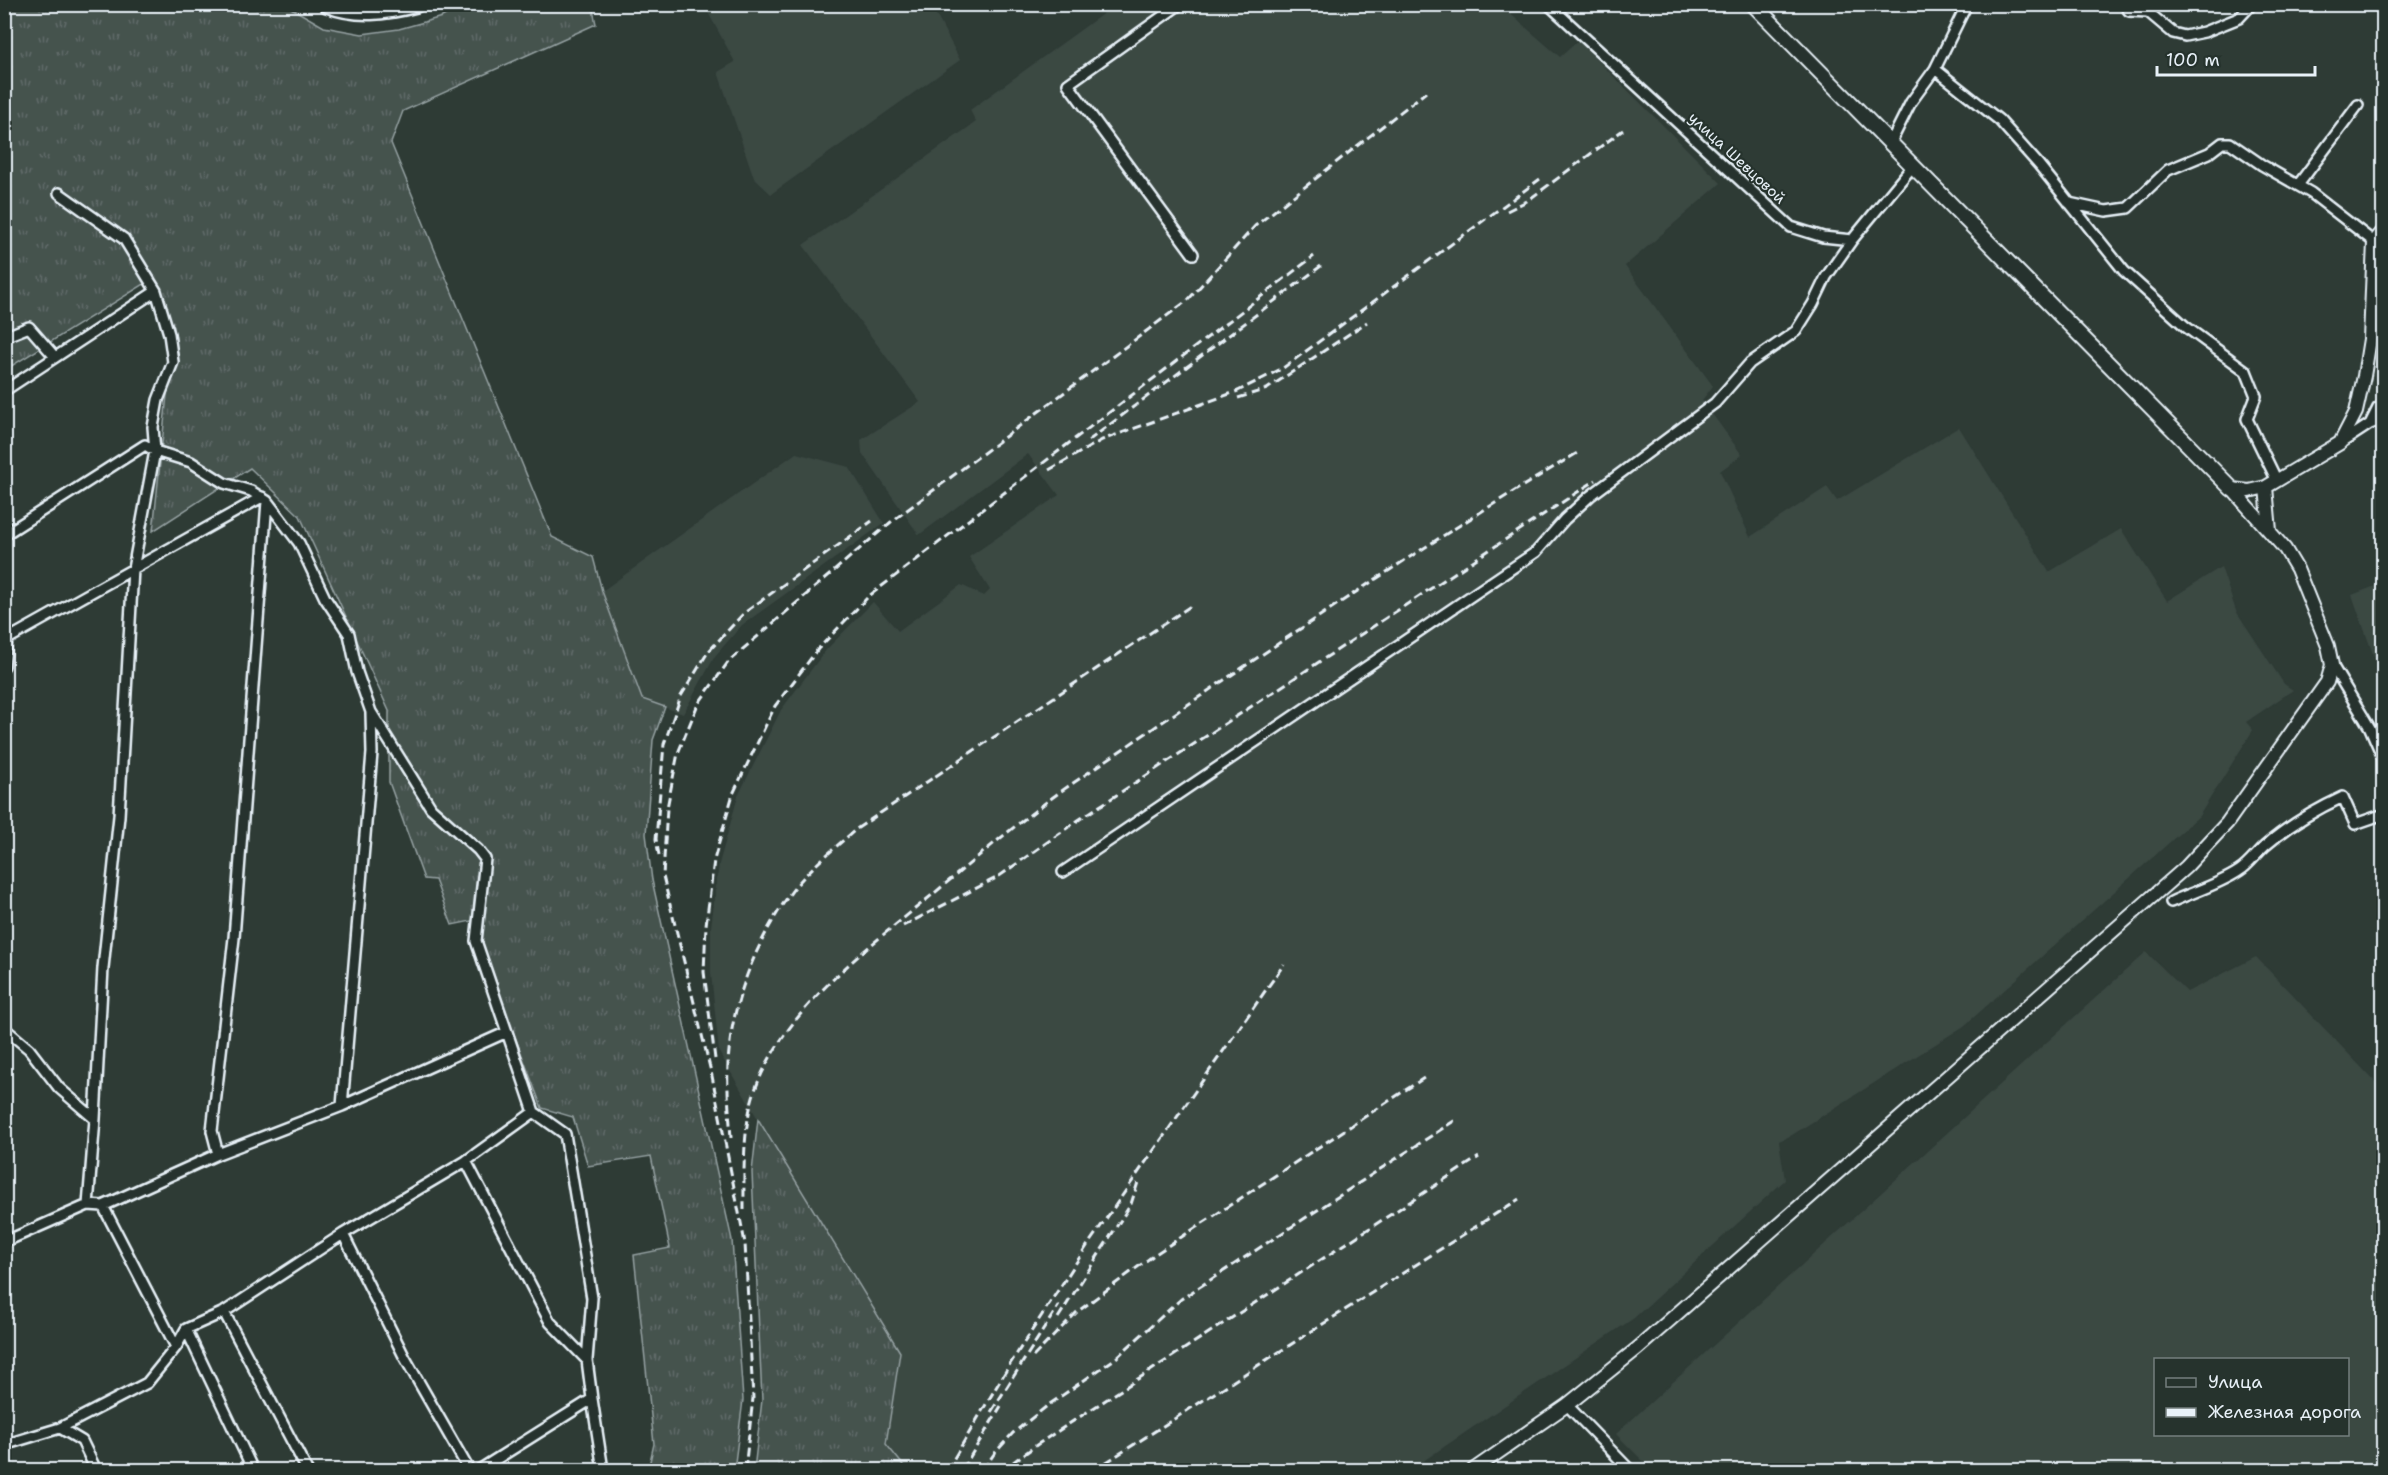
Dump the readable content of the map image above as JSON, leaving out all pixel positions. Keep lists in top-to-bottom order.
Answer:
{
  "streets": {
    "street": ["улица Шевцовой"]
  },
  "legend": ["Улица", "Железная дорога"],
  "scale_bar": "100 m"
}
